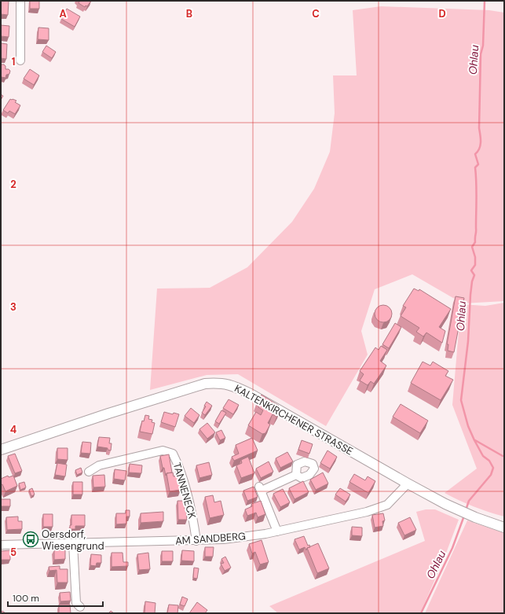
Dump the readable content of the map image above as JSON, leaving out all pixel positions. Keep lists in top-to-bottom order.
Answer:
{
  "streets": {
    "main road": ["KALTENKIRCHENER STRASSE"],
    "street": ["TANNENECK", "AM SANDBERG"]
  },
  "crossings": [
    ["KALTENKIRCHENER STRASSE", "AM SANDBERG"],
    ["TANNENECK", "AM SANDBERG"]
  ],
  "water": ["Ohlau"],
  "places": {
    "bus stop": ["Oersdorf, Wiesengrund"]
  },
  "scale_bar": "100 m",
  "grid": {
    "columns": [
      "A",
      "B",
      "C",
      "D"
    ],
    "rows": [
      "1",
      "2",
      "3",
      "4",
      "5"
    ]
  }
}
